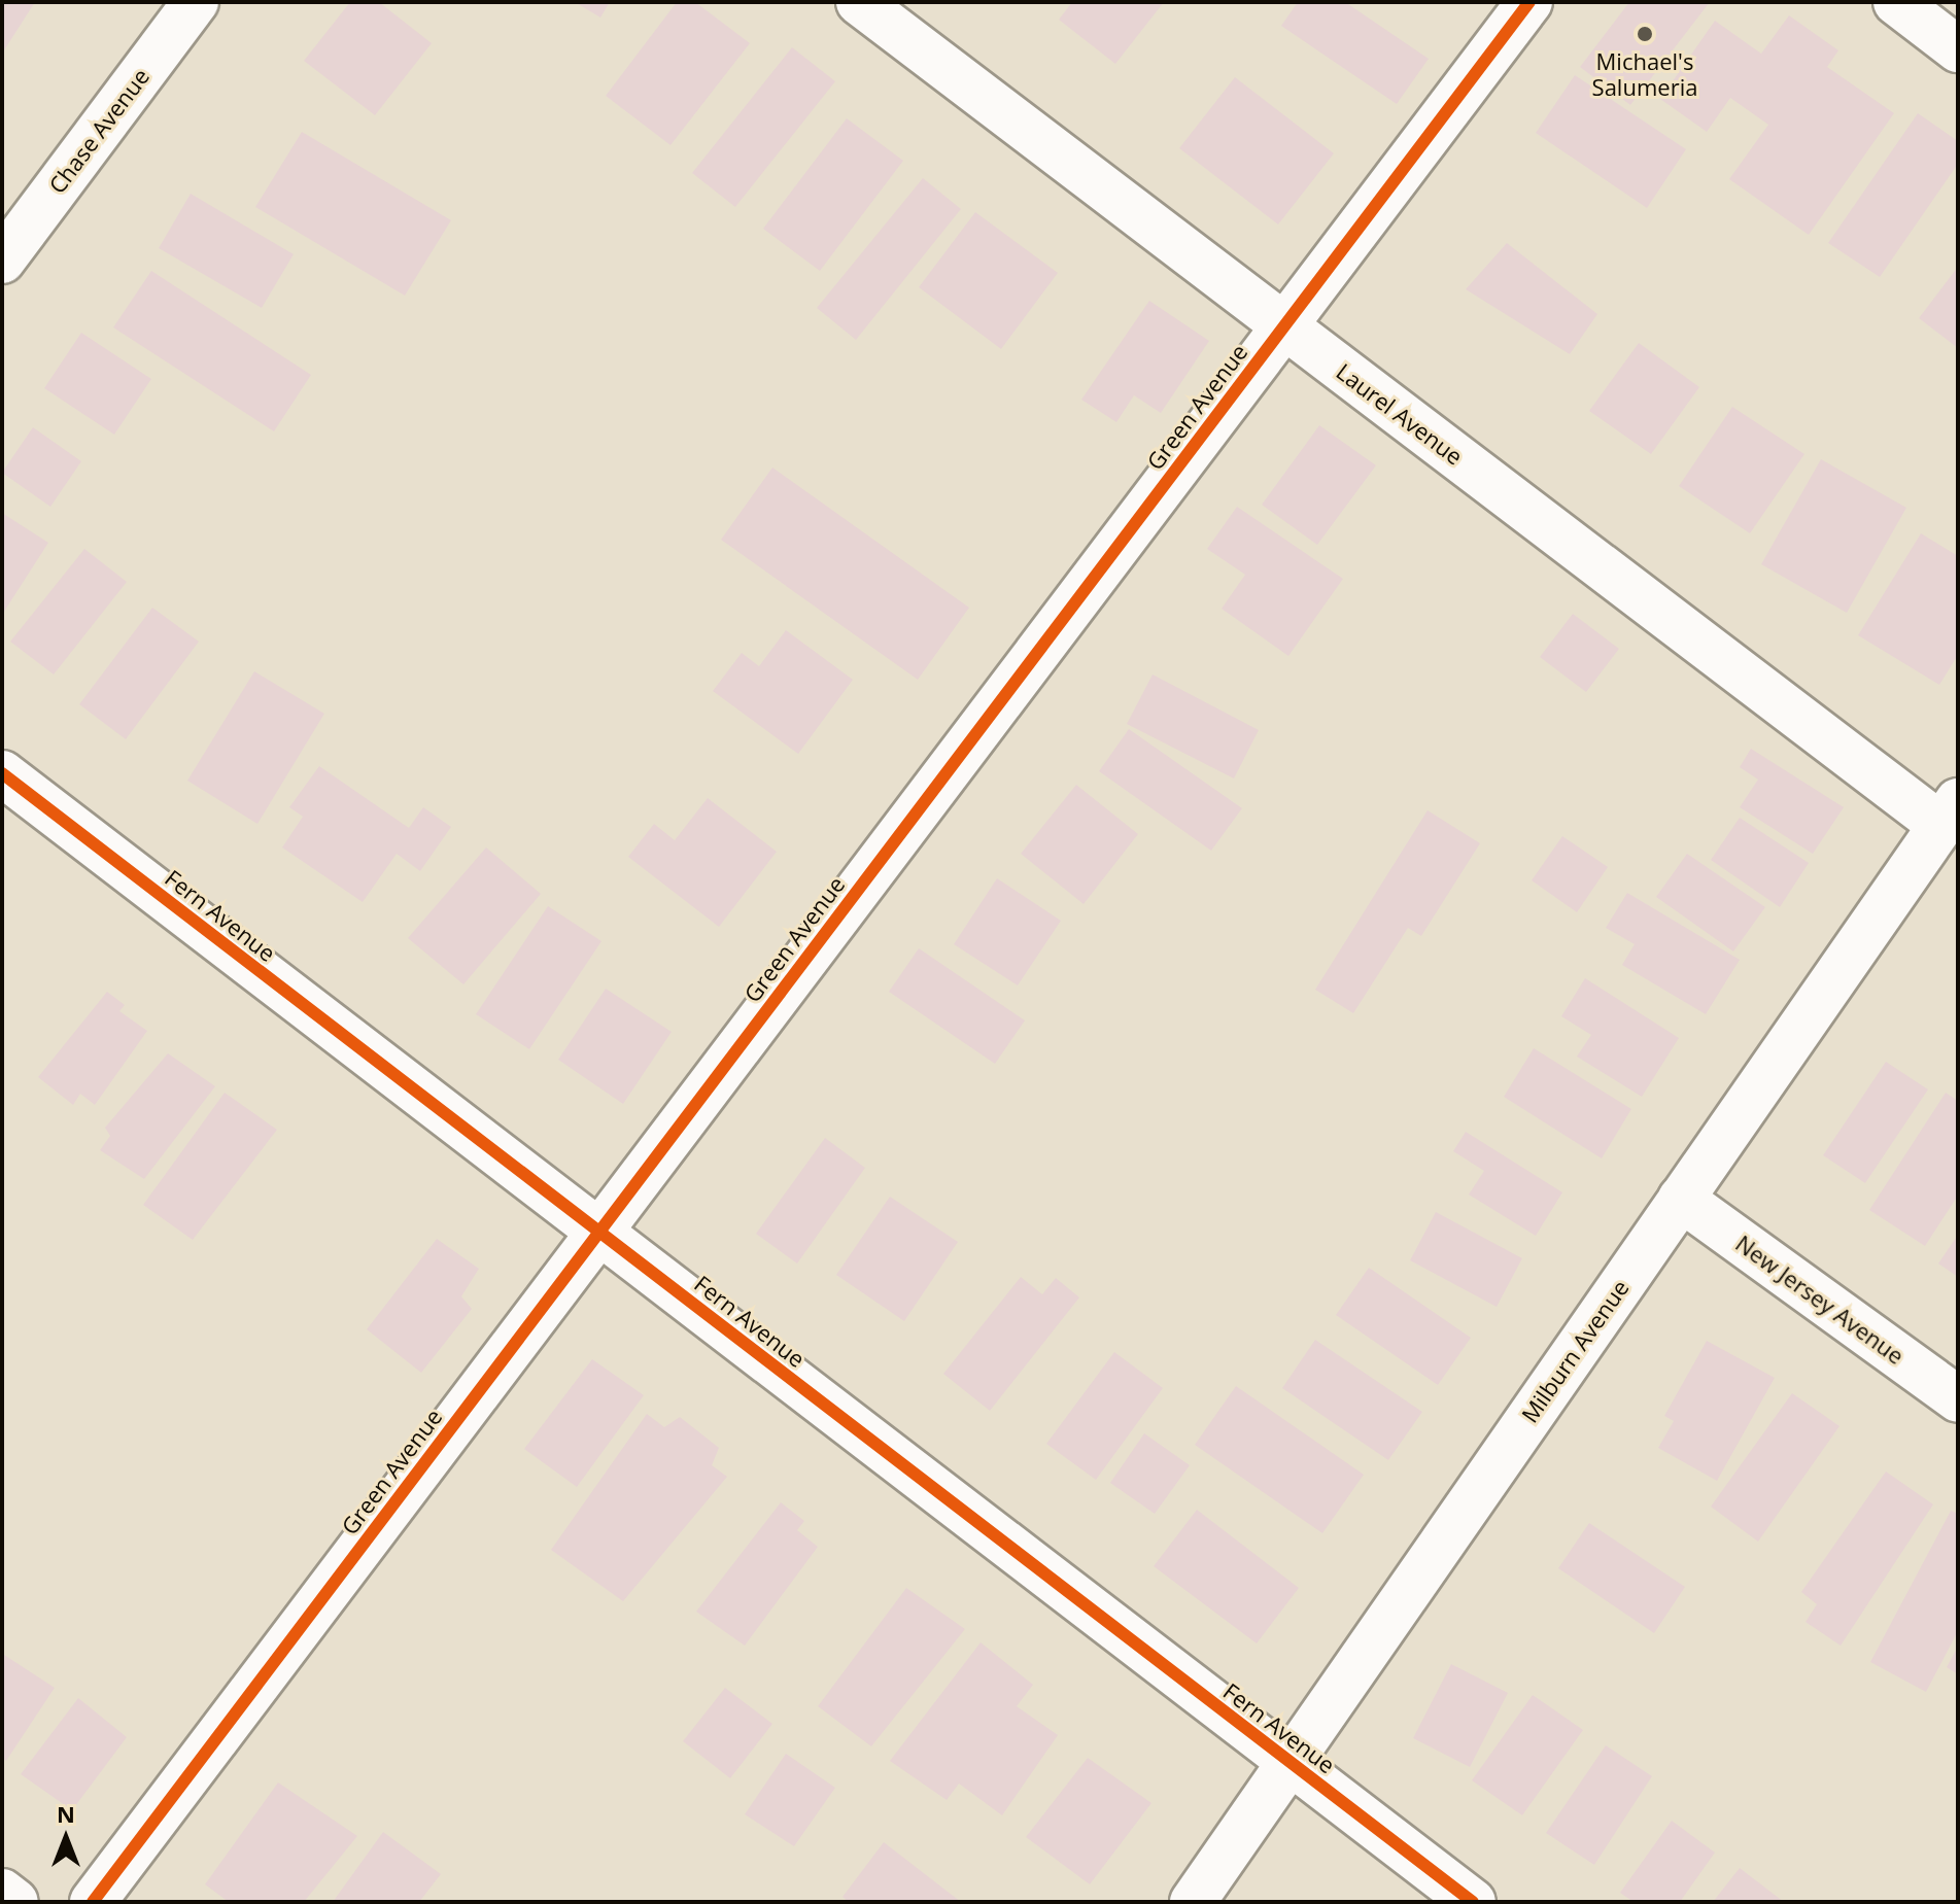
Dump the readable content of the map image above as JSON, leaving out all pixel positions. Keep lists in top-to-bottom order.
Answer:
{
  "streets": {
    "street": [
      "Chase Avenue",
      "Green Avenue",
      "Laurel Avenue",
      "Fern Avenue",
      "New Jersey Avenue",
      "Milburn Avenue"
    ]
  },
  "crossings": [
    ["Green Avenue", "Laurel Avenue"],
    ["Green Avenue", "Fern Avenue"],
    ["Laurel Avenue", "Milburn Avenue"],
    ["Fern Avenue", "Milburn Avenue"],
    ["New Jersey Avenue", "Milburn Avenue"]
  ],
  "places": ["Michael's Salumeria"],
  "north": "top"
}
